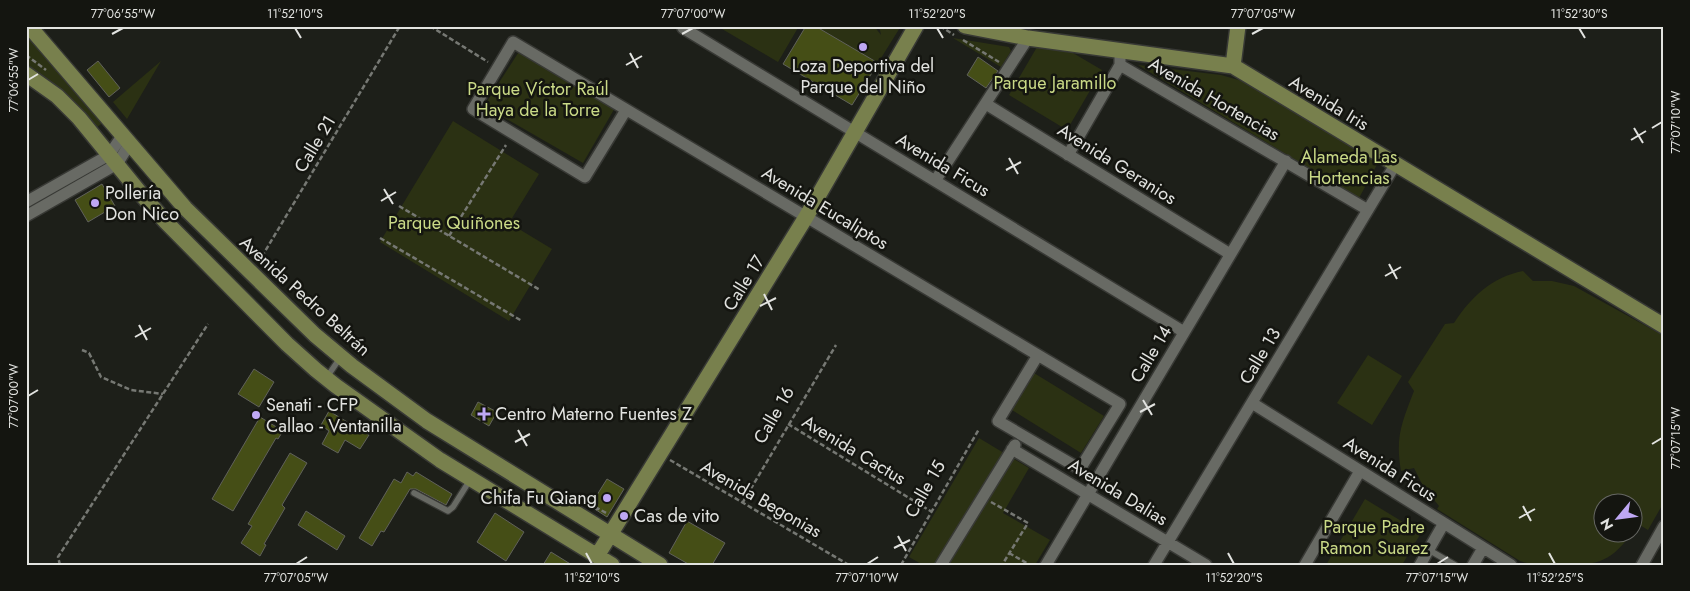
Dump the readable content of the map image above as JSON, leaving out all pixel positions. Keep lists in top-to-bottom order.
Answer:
{
  "streets": {
    "main road": ["Avenida Iris", "Calle 17", "Avenida Pedro Beltrán"],
    "street": [
      "Avenida Hortencias",
      "Avenida Geranios",
      "Avenida Ficus",
      "Avenida Eucaliptos",
      "Calle 14",
      "Calle 13",
      "Avenida Dalias"
    ],
    "path": [
      "Calle 21",
      "Calle 16",
      "Avenida Cactus",
      "Calle 15",
      "Avenida Begonias"
    ]
  },
  "crossings": [
    ["Avenida Hortencias", "Avenida Iris"],
    ["Avenida Hortencias", "Calle 14"],
    ["Avenida Hortencias", "Calle 13"],
    ["Avenida Iris", "Calle 13"],
    ["Calle 21", "Avenida Pedro Beltrán"],
    ["Avenida Geranios", "Calle 14"],
    ["Avenida Ficus", "Calle 17"],
    ["Avenida Ficus", "Calle 14"],
    ["Avenida Ficus", "Calle 13"],
    ["Avenida Eucaliptos", "Calle 17"],
    ["Calle 17", "Avenida Pedro Beltrán"],
    ["Calle 17", "Avenida Begonias"],
    ["Calle 14", "Avenida Dalias"],
    ["Calle 13", "Avenida Dalias"],
    ["Calle 16", "Avenida Cactus"],
    ["Calle 16", "Avenida Begonias"],
    ["Avenida Cactus", "Calle 15"]
  ],
  "parks": [
    "Parque Jaramillo",
    "Parque Víctor Raúl Haya de la Torre",
    "Alameda Las Hortencias",
    "Parque Quiñones",
    "Parque Padre Ramon Suarez"
  ],
  "places": {
    "other": [
      "Loza Deportiva del Parque del Niño",
      "Pollería Don Nico",
      "Senati - CFP Callao - Ventanilla",
      "Chifa Fu Qiang",
      "Cas de vito"
    ],
    "health": ["Centro Materno Fuentes Z"]
  },
  "north": "bottom left",
  "coordinates": [
    "77°06'55\"W",
    "11°52'10\"S",
    "77°07'00\"W",
    "11°52'20\"S",
    "77°07'05\"W",
    "11°52'30\"S",
    "77°07'10\"W",
    "77°07'15\"W",
    "11°52'25\"S"
  ]
}
